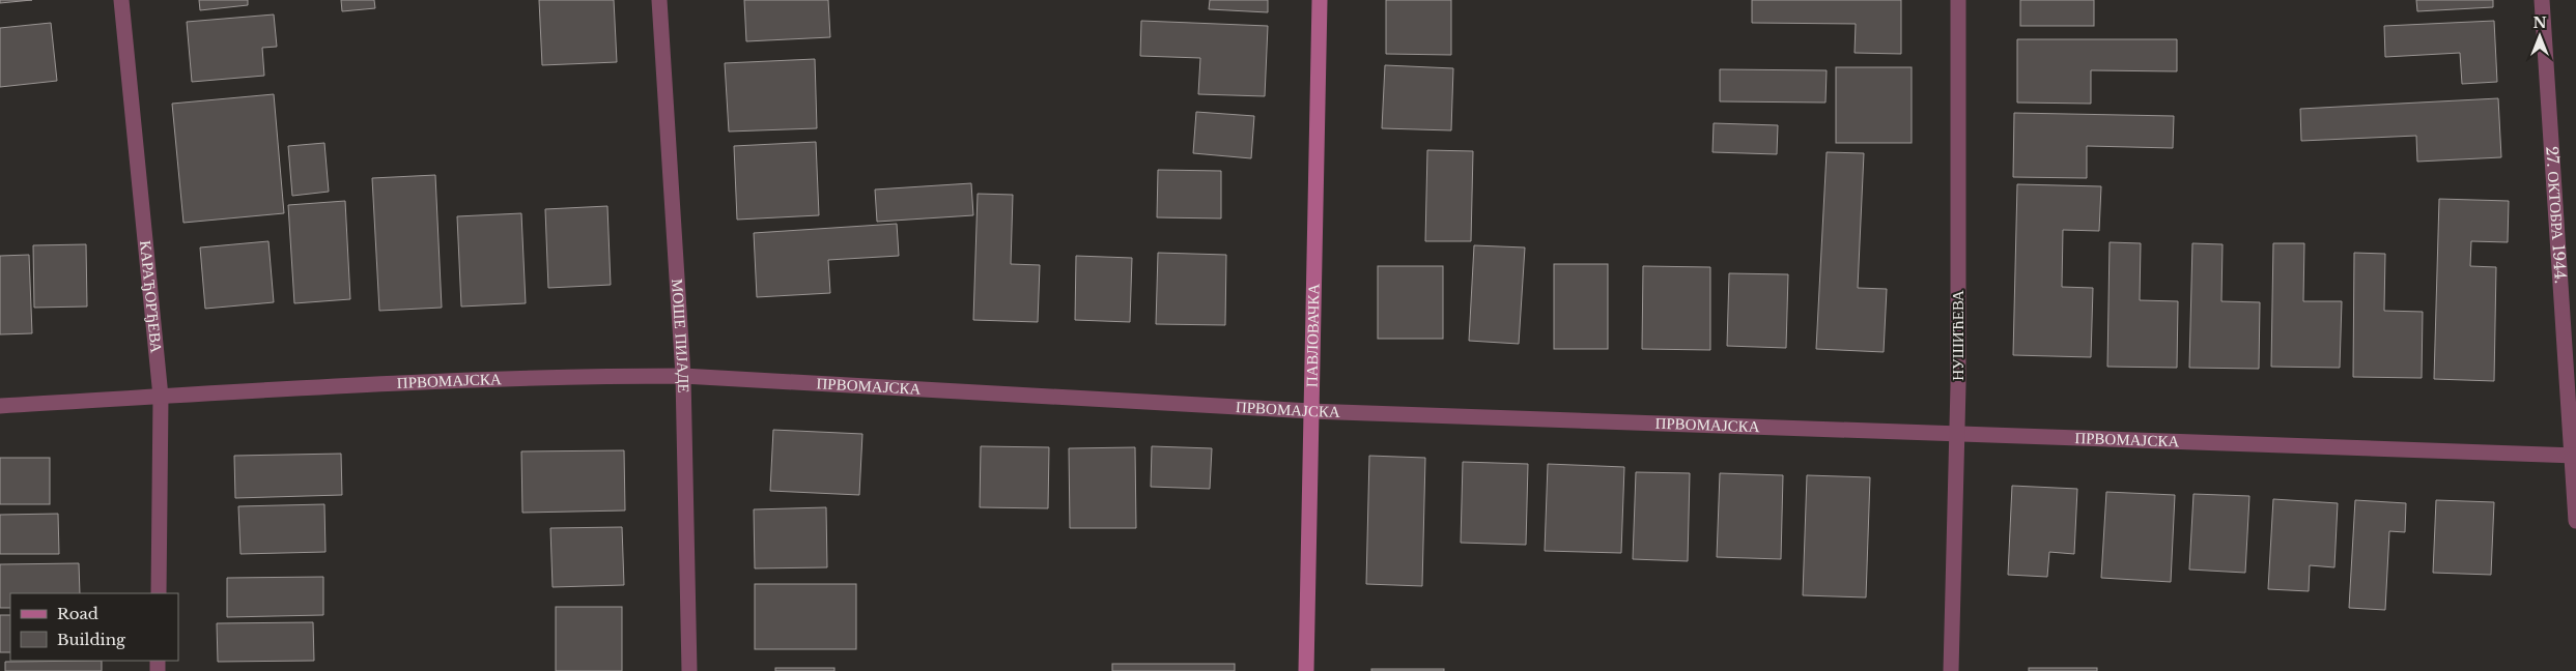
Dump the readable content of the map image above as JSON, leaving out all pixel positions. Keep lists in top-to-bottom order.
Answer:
{
  "streets": {
    "street": [
      "27. ОКТОБРА 1944.",
      "КАРАЂОРЂЕВА",
      "МОШЕ ПИЈАДЕ",
      "ПАВЛОВАЧКА",
      "НУШИЋЕВА",
      "ПРВОМАЈСКА"
    ]
  },
  "crossings": [
    ["27. ОКТОБРА 1944.", "ПРВОМАЈСКА"],
    ["КАРАЂОРЂЕВА", "ПРВОМАЈСКА"],
    ["МОШЕ ПИЈАДЕ", "ПРВОМАЈСКА"],
    ["ПАВЛОВАЧКА", "ПРВОМАЈСКА"],
    ["НУШИЋЕВА", "ПРВОМАЈСКА"]
  ],
  "legend": ["Road", "Building"],
  "north": "top"
}
